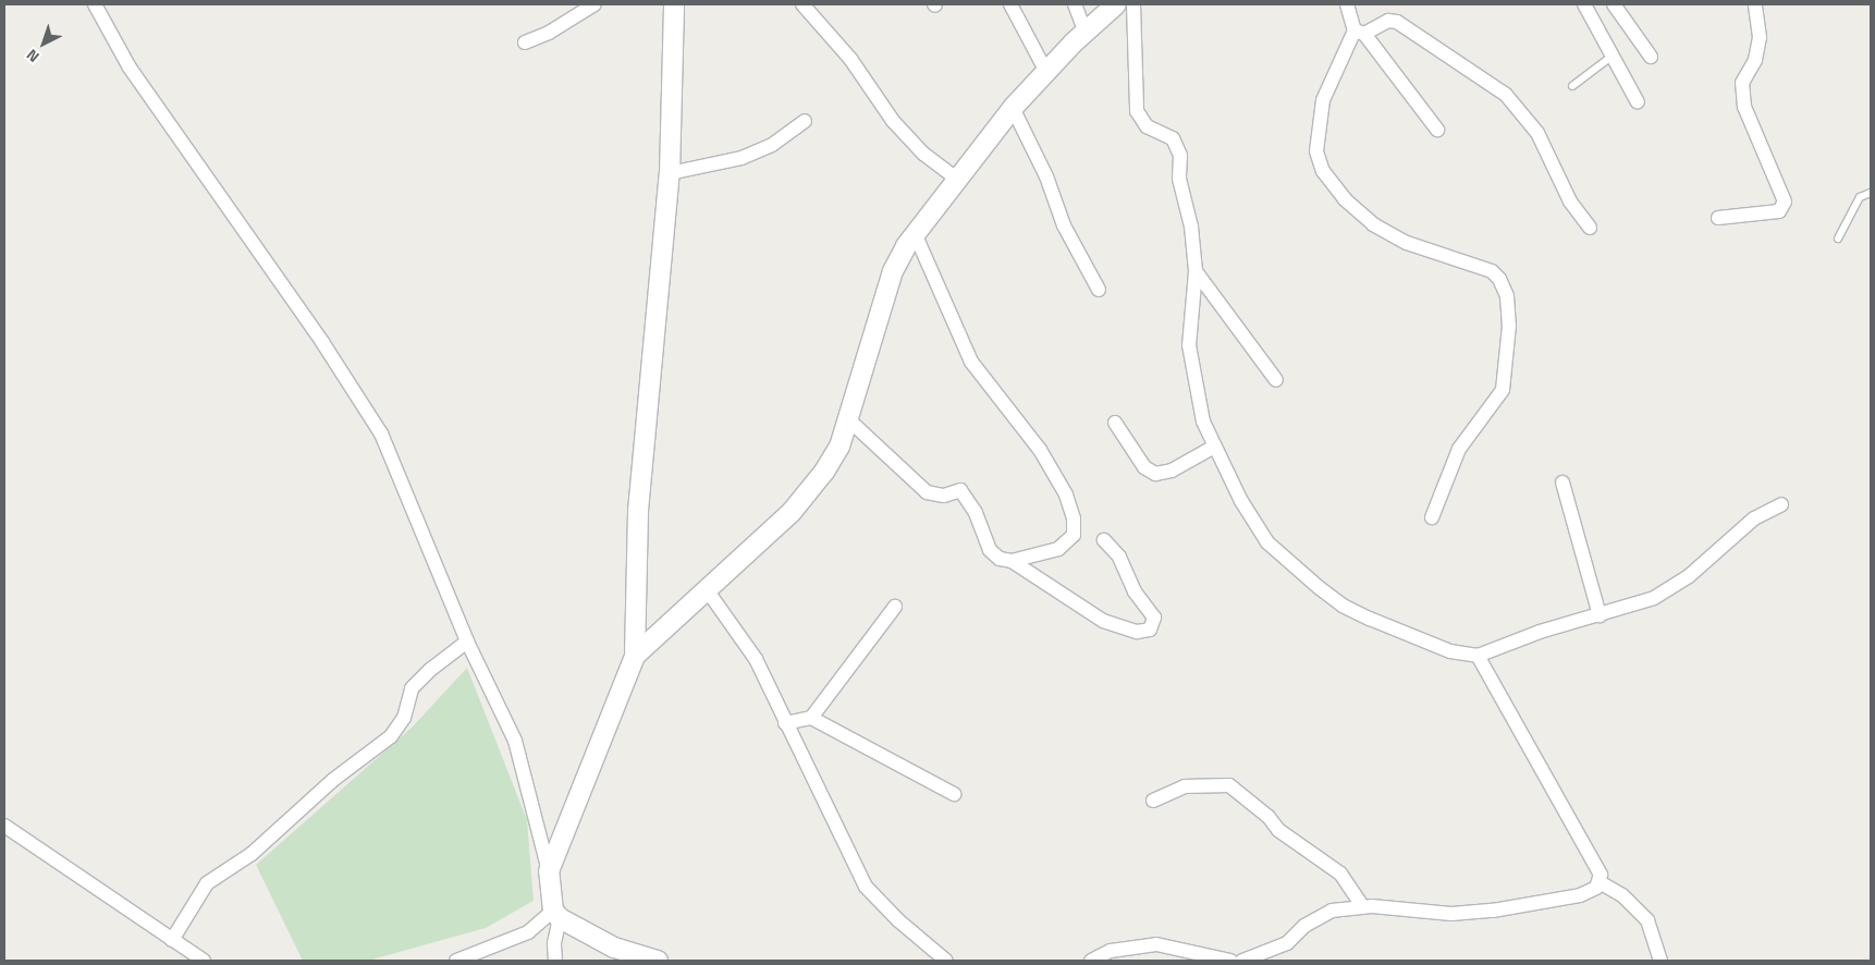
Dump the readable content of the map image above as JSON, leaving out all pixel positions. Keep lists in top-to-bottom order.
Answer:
{
  "north": "bottom left"
}
